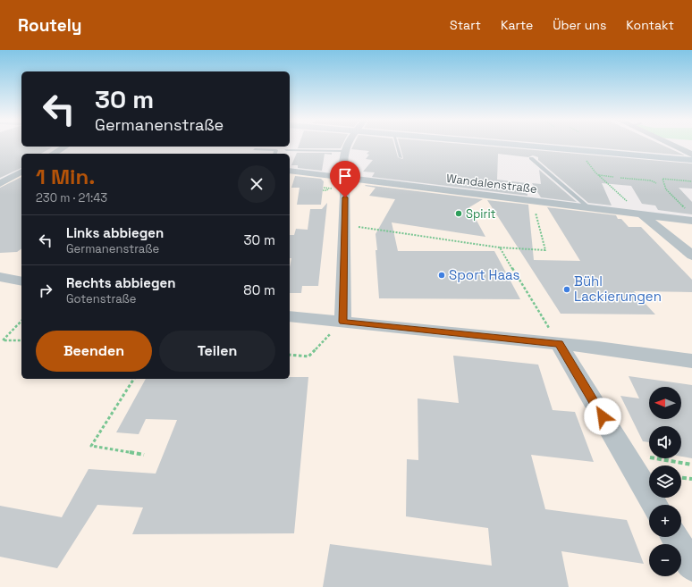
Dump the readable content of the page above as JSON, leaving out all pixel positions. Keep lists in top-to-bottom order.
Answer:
{
  "streets": {
    "street": ["Wandalenstraße"]
  },
  "places": ["Spirit", "Sport Haas", "Bühl Lackierungen"],
  "north": "left",
  "page": {
    "header": "Routely",
    "nav": [
      "Start",
      "Karte",
      "Über uns",
      "Kontakt"
    ],
    "turn": ["30 m", "Germanenstraße"],
    "heading": ["1 Min.", "230 m · 21:43"],
    "list": [
      {
        "name": "Links abbiegen",
        "note": "Germanenstraße",
        "value": "30 m"
      },
      {
        "name": "Rechts abbiegen",
        "note": "Gotenstraße",
        "value": "80 m"
      }
    ],
    "buttons": ["Beenden", "Teilen"],
    "map_buttons": ["+", "−"]
  }
}
